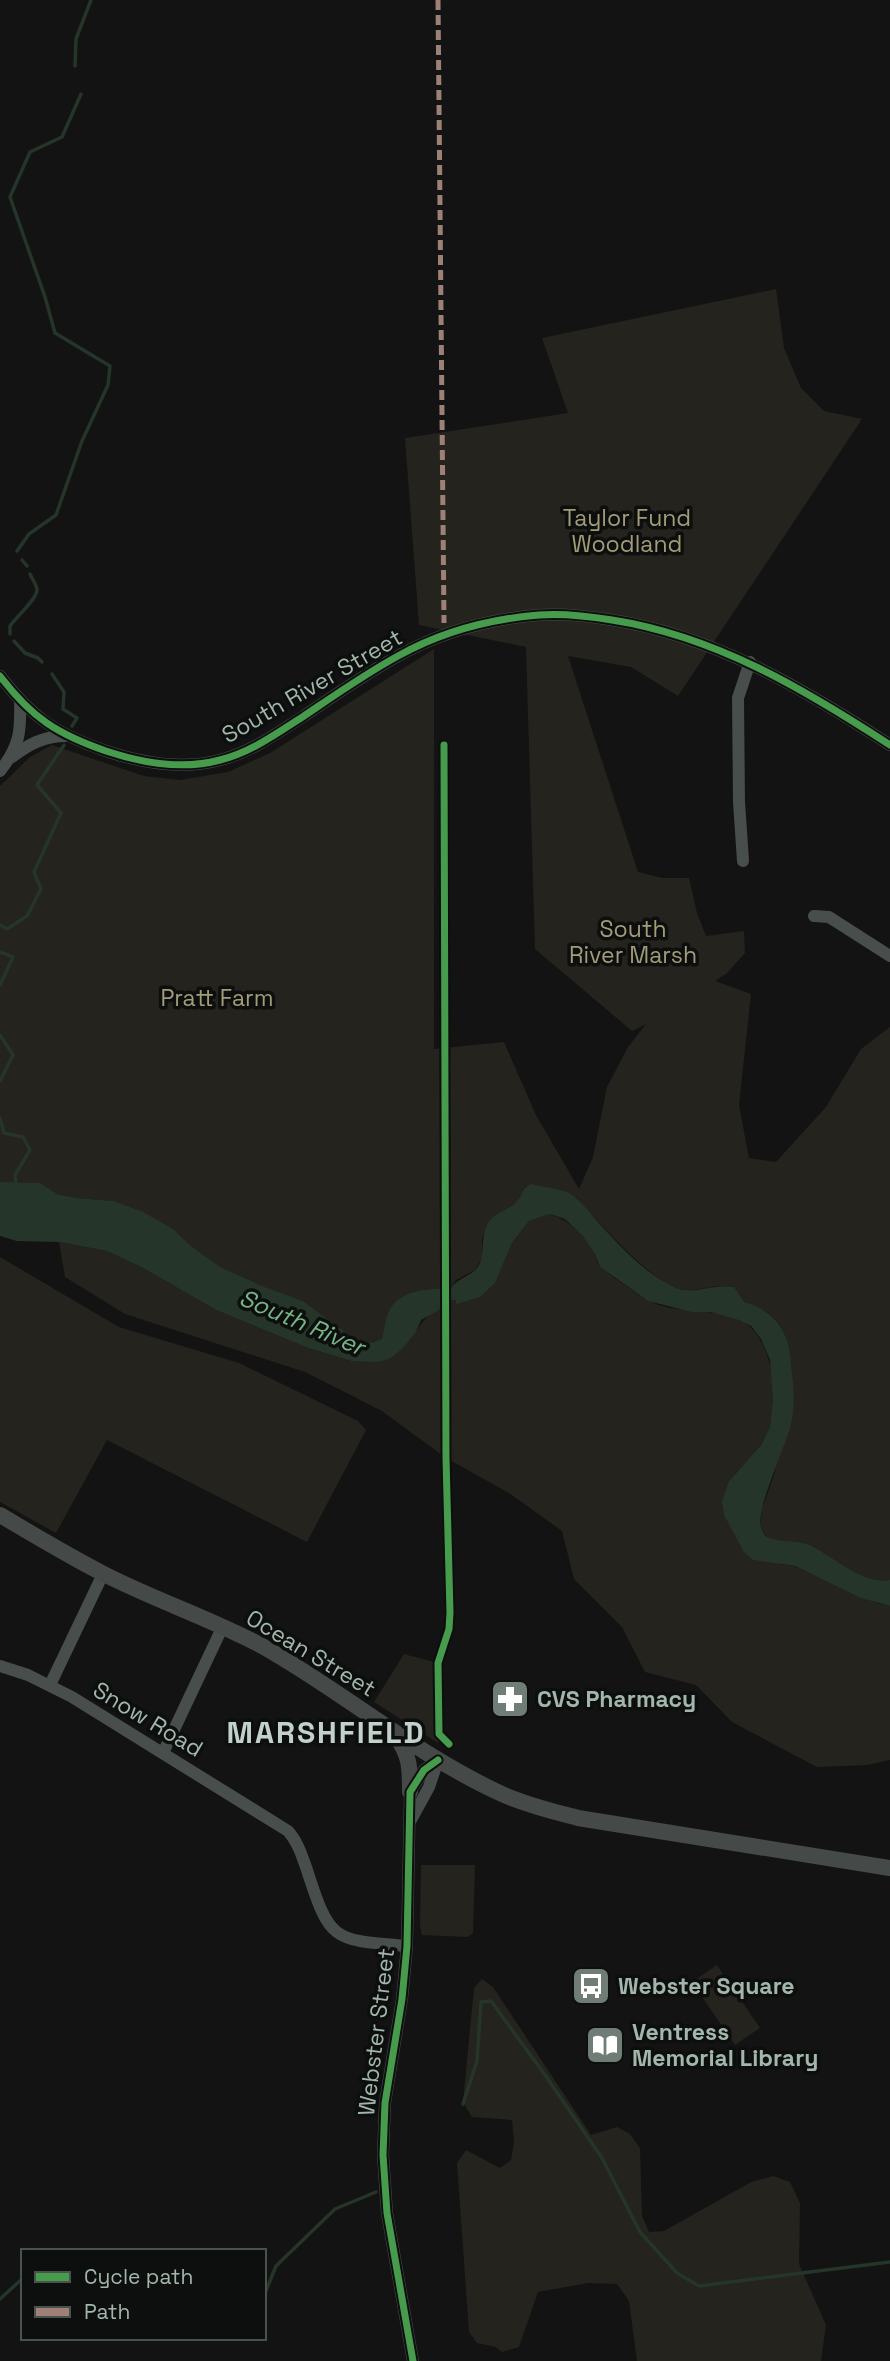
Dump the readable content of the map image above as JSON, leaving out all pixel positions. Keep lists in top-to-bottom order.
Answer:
{
  "streets": {
    "main road": ["Ocean Street"],
    "street": ["South River Street", "Snow Road", "Webster Street"]
  },
  "crossings": [
    ["Ocean Street", "Webster Street"],
    ["Snow Road", "Webster Street"]
  ],
  "districts": ["MARSHFIELD"],
  "water": ["South River"],
  "parks": ["Taylor Fund Woodland", "South River Marsh", "Pratt Farm"],
  "places": {
    "pharmacy": ["CVS Pharmacy"],
    "bus stop": ["Webster Square"],
    "library": ["Ventress Memorial Library"]
  },
  "legend": ["Cycle path", "Path"]
}
